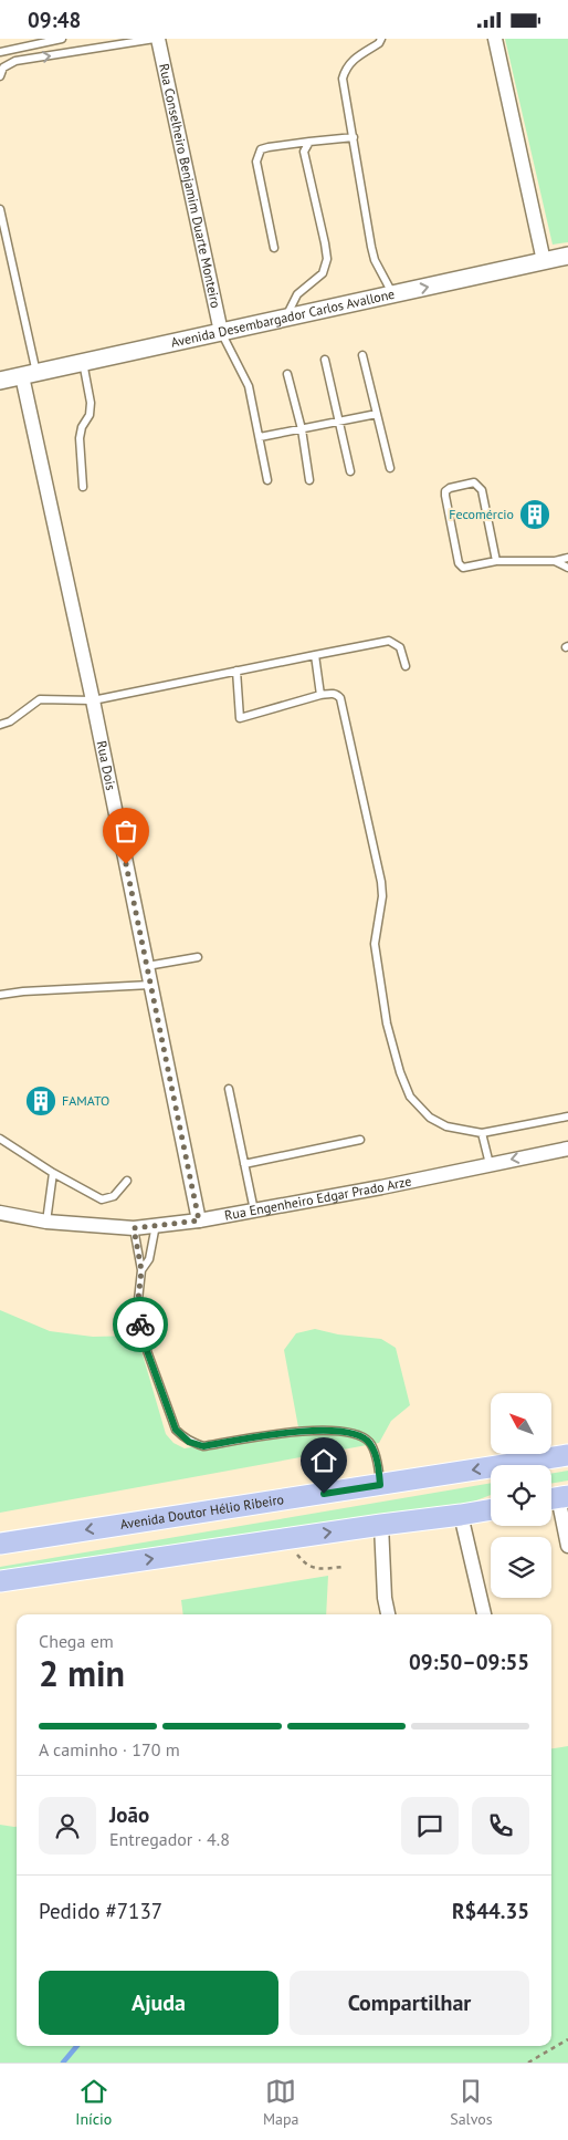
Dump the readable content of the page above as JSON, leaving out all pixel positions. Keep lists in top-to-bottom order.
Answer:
{
  "streets": {
    "main road": ["Avenida Doutor Hélio Ribeiro"],
    "street": [
      "Rua Conselheiro Benjamim Duarte Monteiro",
      "Avenida Desembargador Carlos Avallone",
      "Rua Dois",
      "Rua Engenheiro Edgar Prado Arze"
    ]
  },
  "crossings": [
    ["Rua Conselheiro Benjamim Duarte Monteiro", "Avenida Desembargador Carlos Avallone"],
    ["Avenida Desembargador Carlos Avallone", "Rua Dois"],
    ["Rua Dois", "Rua Engenheiro Edgar Prado Arze"]
  ],
  "places": {
    "building": ["Fecomércio", "FAMATO"]
  },
  "north": "top left",
  "page": {
    "status": "09:48",
    "heading": ["2 min", "Chega em", "09:50–09:55"],
    "panel": [
      "João",
      "Entregador · 4.8",
      "Pedido #7137",
      "R$44.35"
    ],
    "bar": "A caminho · 170 m",
    "buttons": ["Ajuda", "Compartilhar"],
    "tabs": ["Início", "Mapa", "Salvos"]
  }
}
